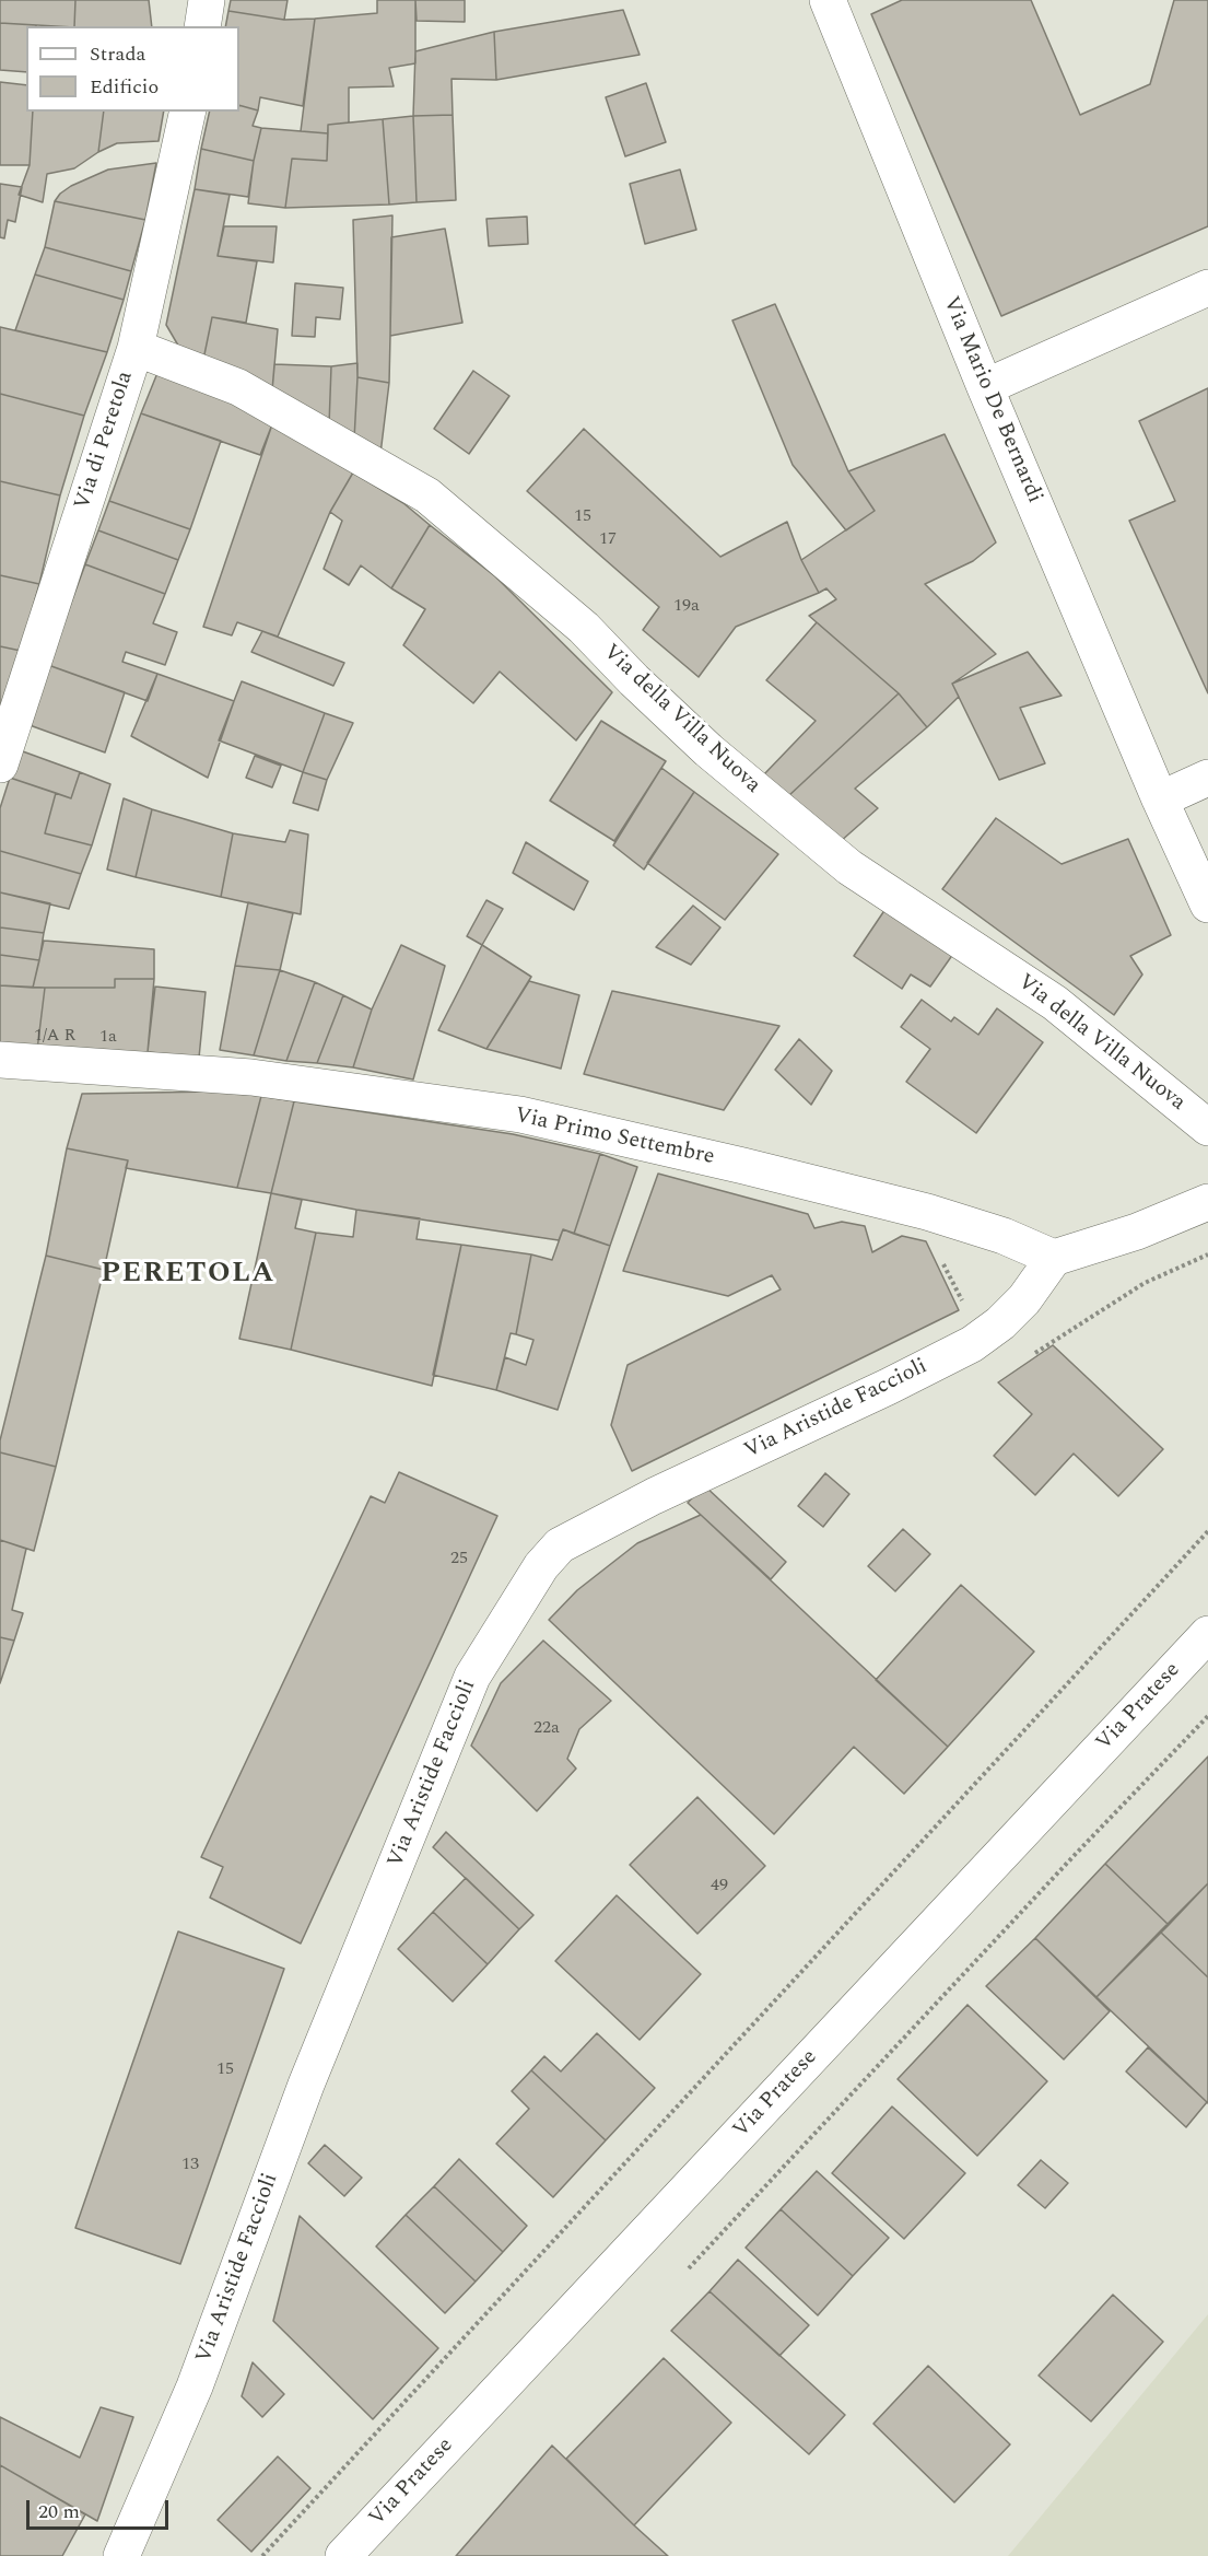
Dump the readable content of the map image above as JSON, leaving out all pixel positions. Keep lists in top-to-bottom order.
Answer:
{
  "streets": {
    "street": [
      "Via Mario De Bernardi",
      "Via di Peretola",
      "Via della Villa Nuova",
      "Via Primo Settembre",
      "Via Aristide Faccioli",
      "Via Pratese"
    ]
  },
  "crossings": [
    ["Via di Peretola", "Via della Villa Nuova"],
    ["Via Primo Settembre", "Via Aristide Faccioli"]
  ],
  "districts": ["PERETOLA"],
  "house_numbers": [
    "15",
    "17",
    "19a",
    "1/A R",
    "1a",
    "25",
    "22a",
    "49",
    "15",
    "13"
  ],
  "legend": ["Strada", "Edificio"],
  "scale_bar": "20 m"
}
